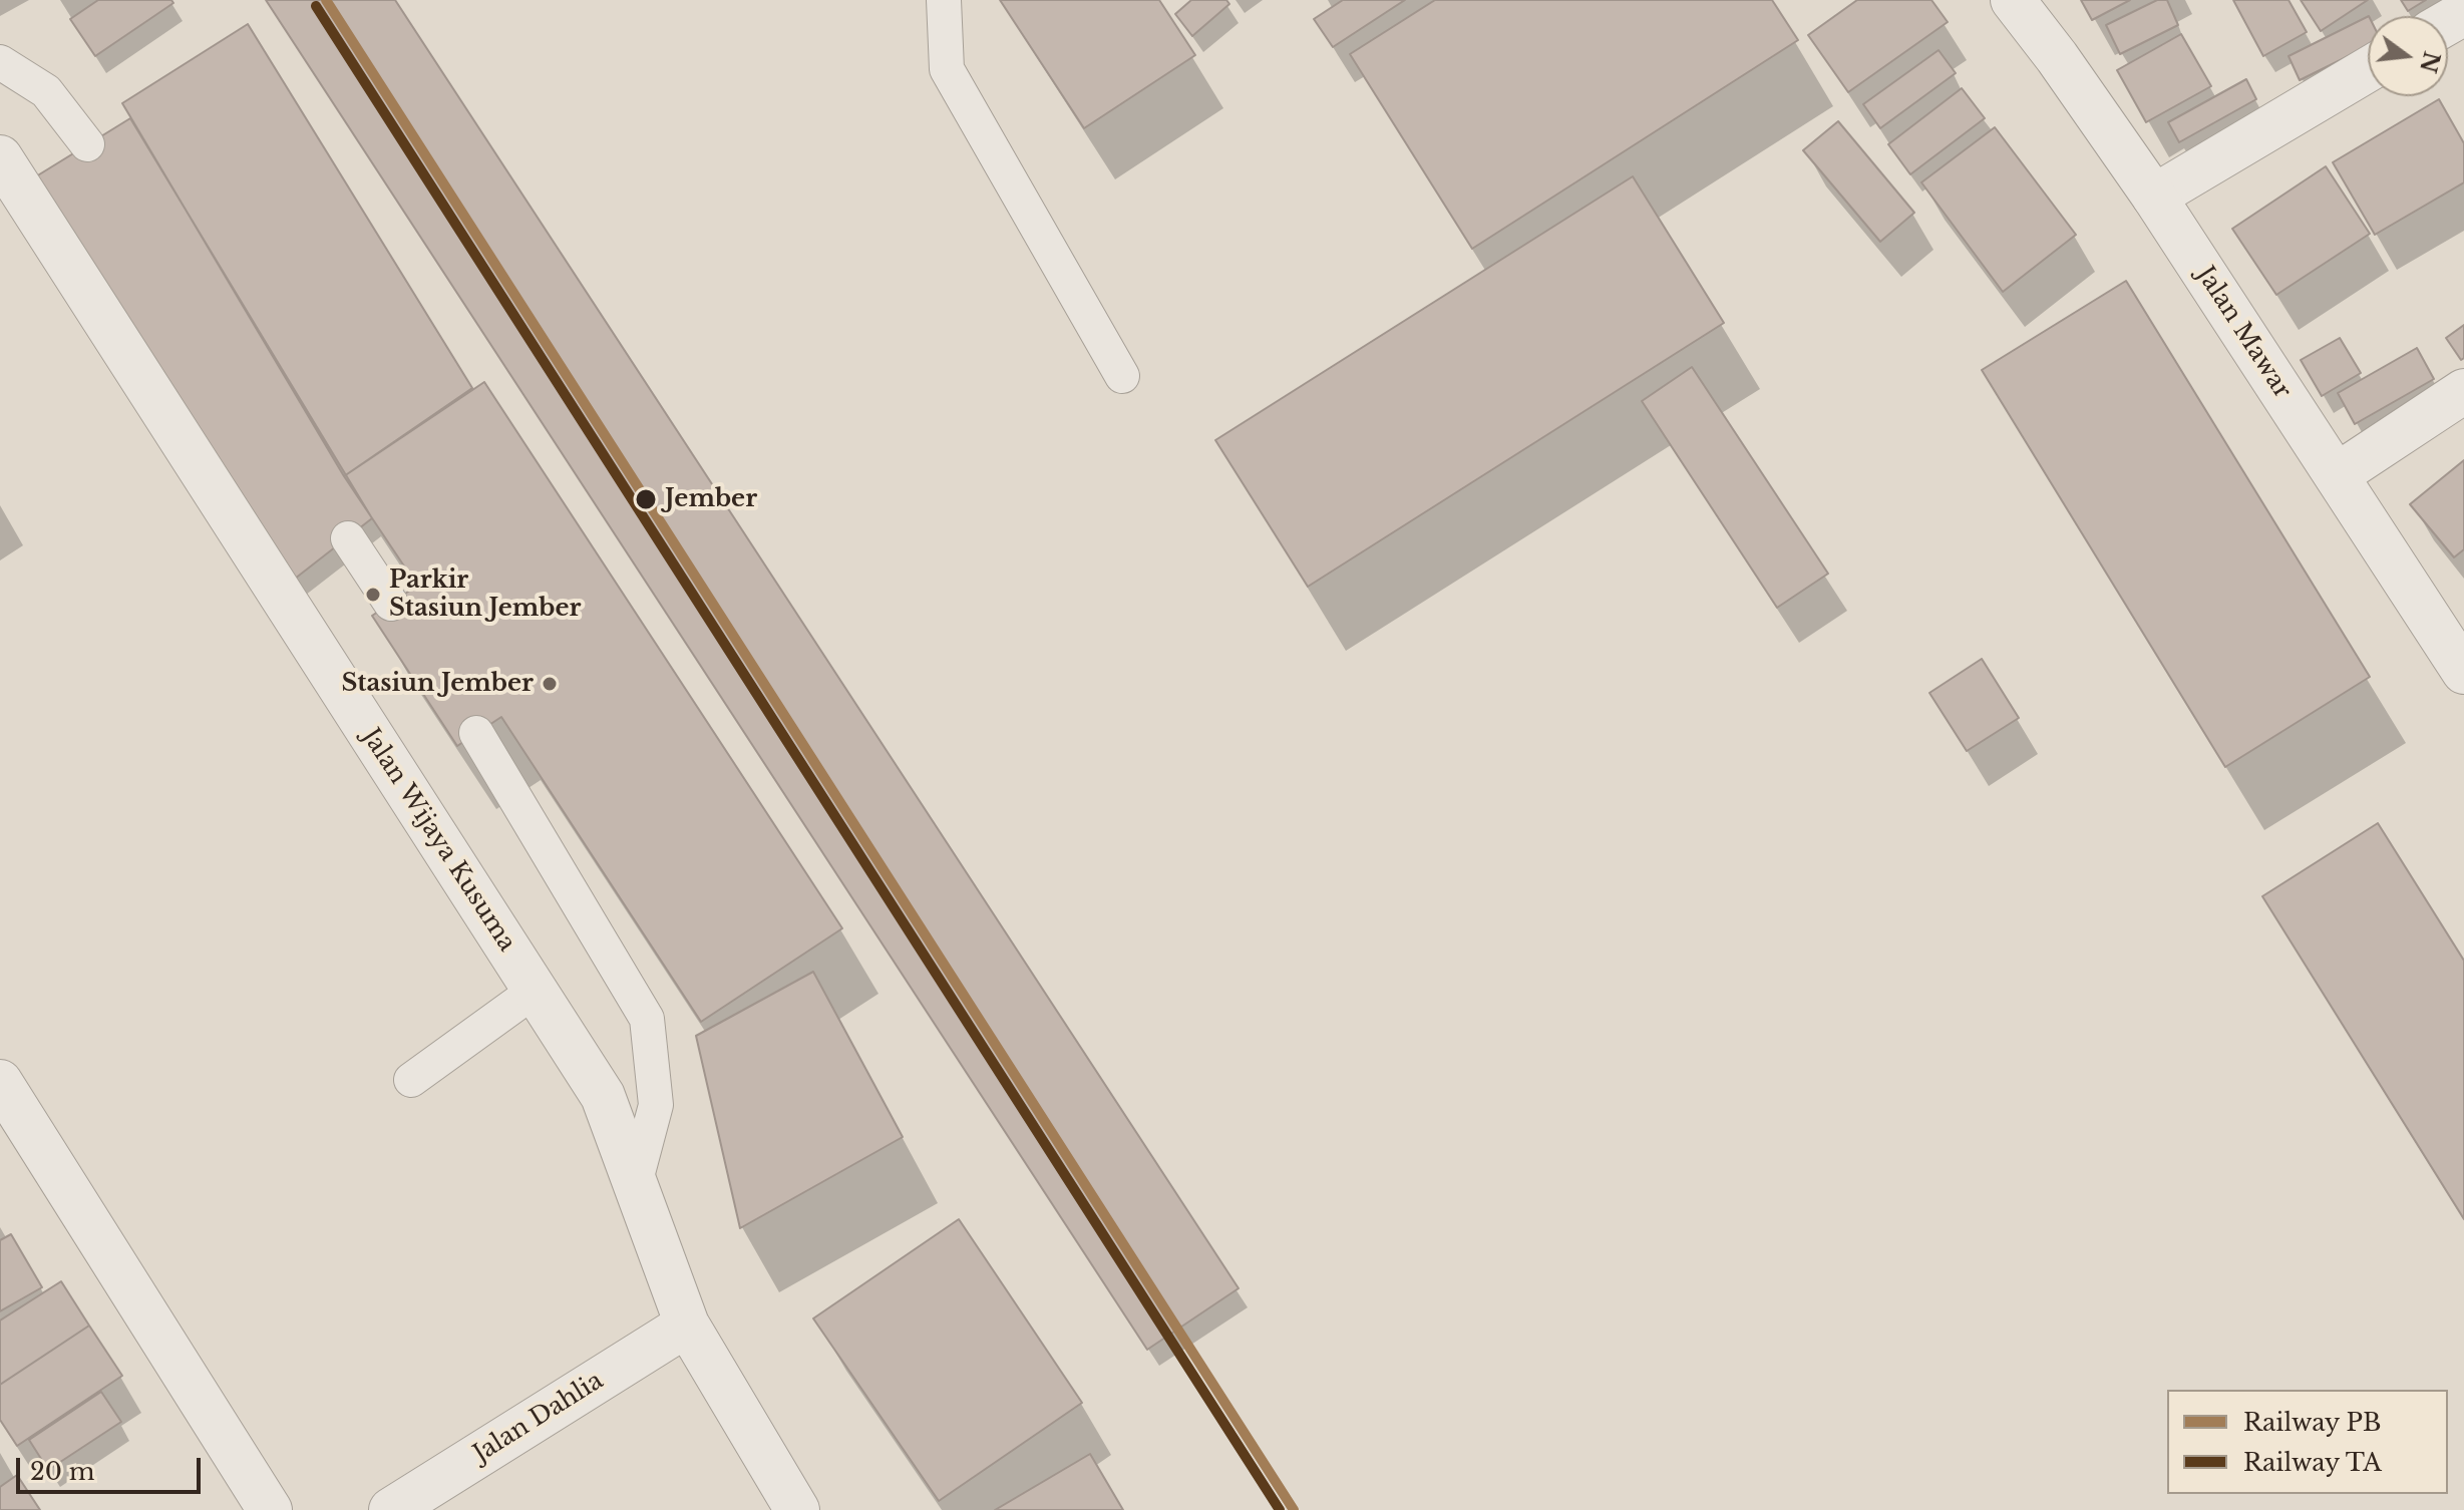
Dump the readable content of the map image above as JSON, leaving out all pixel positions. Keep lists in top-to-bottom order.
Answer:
{
  "streets": {
    "street": ["Jalan Mawar", "Jalan Wijaya Kusuma", "Jalan Dahlia"]
  },
  "crossings": [
    ["Jalan Wijaya Kusuma", "Jalan Dahlia"]
  ],
  "places": ["Jember", "Parkir Stasiun Jember", "Stasiun Jember"],
  "lines": ["rail line PB", "rail line TA"],
  "legend": ["Railway PB", "Railway TA"],
  "scale_bar": "20 m",
  "north": "right"
}
